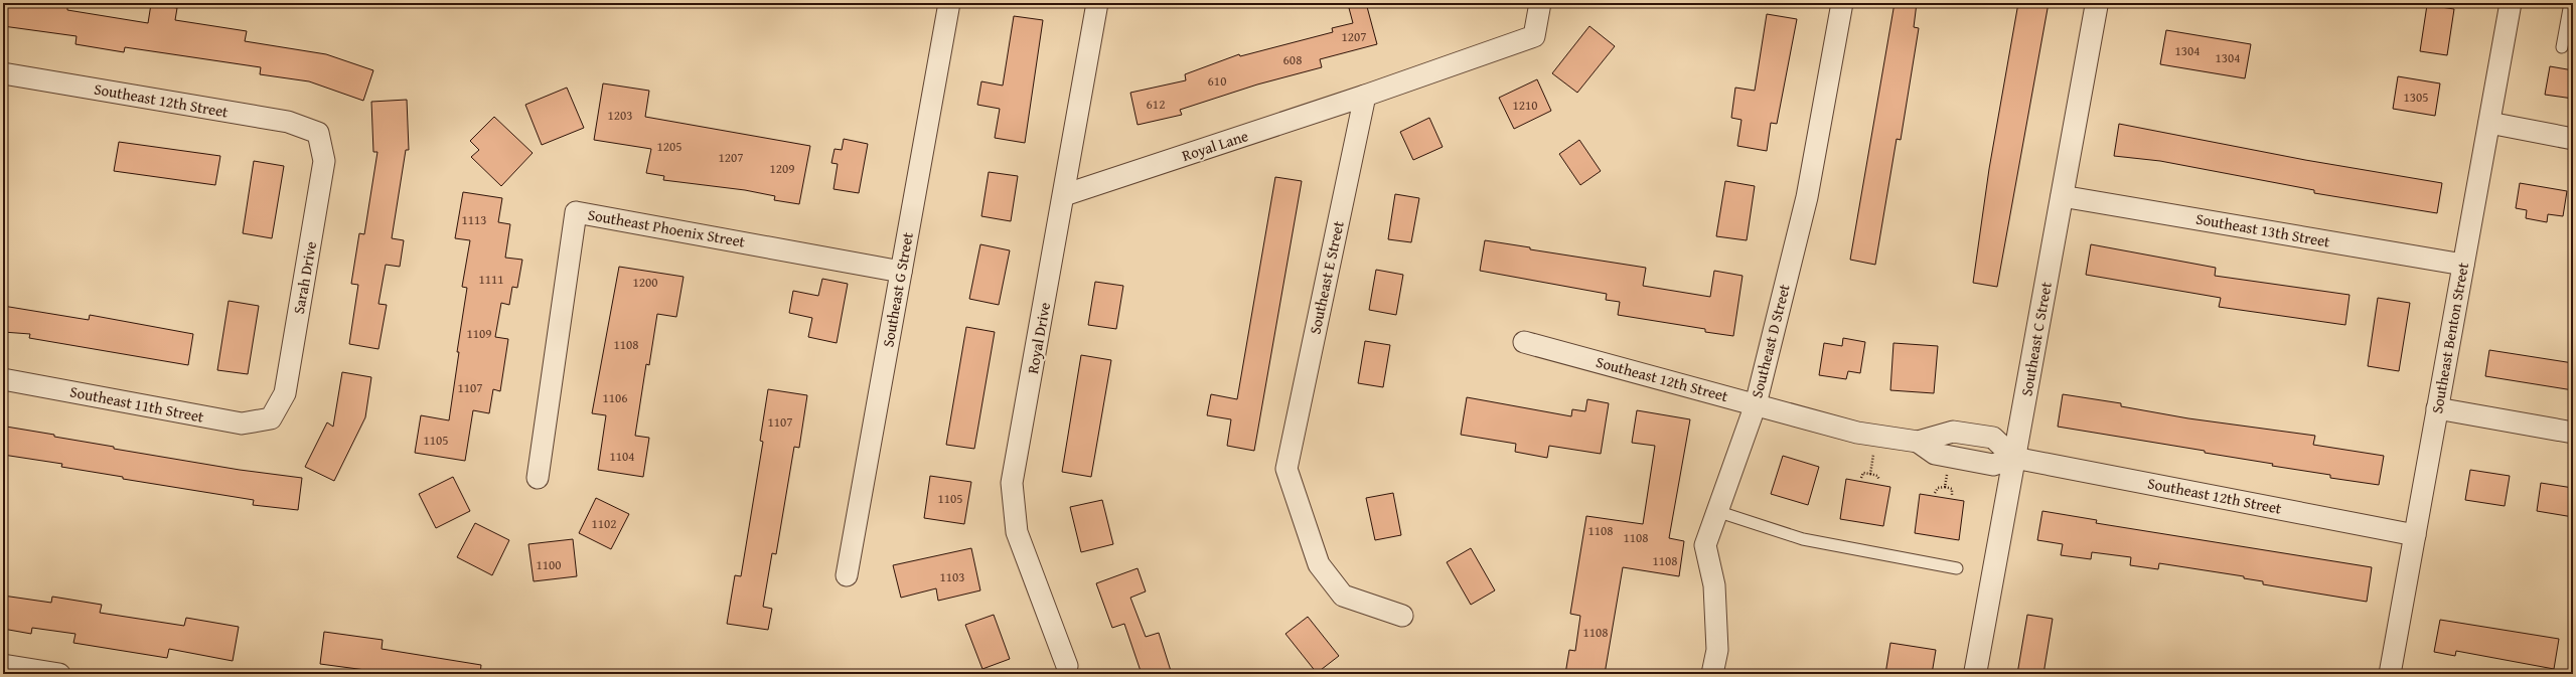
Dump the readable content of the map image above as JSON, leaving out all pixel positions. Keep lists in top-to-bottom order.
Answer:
{
  "streets": {
    "street": [
      "Southeast 12th Street",
      "Royal Lane",
      "Southeast Phoenix Street",
      "Southeast 13th Street",
      "Sarah Drive",
      "Southeast E Street",
      "Southeast G Street",
      "Royal Drive",
      "Southeast Benton Street",
      "Southeast C Street",
      "Southeast D Street",
      "Southeast 11th Street"
    ]
  },
  "crossings": [
    ["Southeast 12th Street", "Sarah Drive"],
    ["Southeast 12th Street", "Southeast Benton Street"],
    ["Southeast 12th Street", "Southeast C Street"],
    ["Southeast 12th Street", "Southeast D Street"],
    ["Royal Lane", "Southeast E Street"],
    ["Royal Lane", "Royal Drive"],
    ["Southeast Phoenix Street", "Southeast G Street"],
    ["Southeast 13th Street", "Southeast Benton Street"],
    ["Southeast 13th Street", "Southeast C Street"],
    ["Sarah Drive", "Southeast 11th Street"]
  ],
  "house_numbers": [
    "1207",
    "1304",
    "1304",
    "608",
    "610",
    "1305",
    "612",
    "1210",
    "1203",
    "1205",
    "1207",
    "1209",
    "1113",
    "1111",
    "1200",
    "1109",
    "1108",
    "1107",
    "1106",
    "1107",
    "1105",
    "1104",
    "1105",
    "1102",
    "1108",
    "1108",
    "1108",
    "1100",
    "1103",
    "1108"
  ]
}
